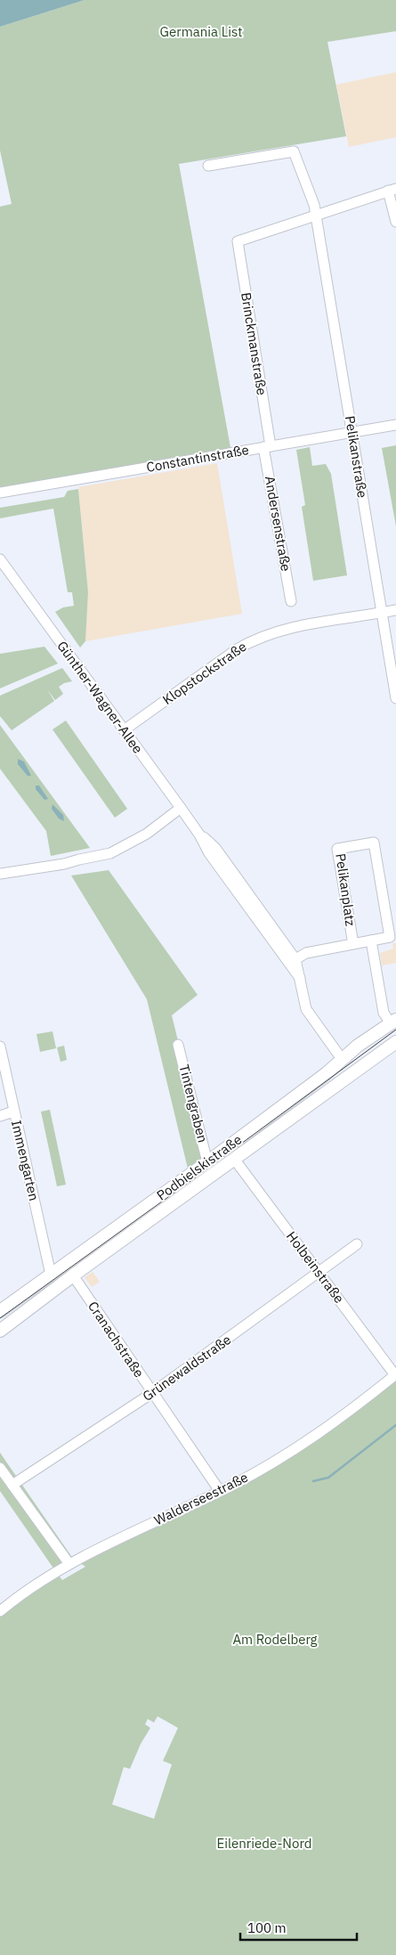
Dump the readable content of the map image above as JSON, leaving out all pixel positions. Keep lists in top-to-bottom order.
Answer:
{
  "streets": {
    "main road": ["Podbielskistraße"],
    "street": [
      "Brinckmanstraße",
      "Pelikanstraße",
      "Constantinstraße",
      "Andersenstraße",
      "Klopstockstraße",
      "Günther-Wagner-Allee",
      "Pelikanplatz",
      "Tintengraben",
      "Immengarten",
      "Holbeinstraße",
      "Cranachstraße",
      "Grünewaldstraße",
      "Walderseestraße"
    ]
  },
  "crossings": [
    ["Brinckmanstraße", "Pelikanstraße"],
    ["Brinckmanstraße", "Constantinstraße"],
    ["Brinckmanstraße", "Andersenstraße"],
    ["Pelikanstraße", "Constantinstraße"],
    ["Pelikanstraße", "Klopstockstraße"],
    ["Constantinstraße", "Andersenstraße"],
    ["Klopstockstraße", "Günther-Wagner-Allee"],
    ["Günther-Wagner-Allee", "Pelikanplatz"],
    ["Günther-Wagner-Allee", "Podbielskistraße"],
    ["Tintengraben", "Podbielskistraße"],
    ["Immengarten", "Podbielskistraße"],
    ["Podbielskistraße", "Holbeinstraße"],
    ["Podbielskistraße", "Cranachstraße"],
    ["Holbeinstraße", "Grünewaldstraße"],
    ["Holbeinstraße", "Walderseestraße"],
    ["Cranachstraße", "Grünewaldstraße"],
    ["Cranachstraße", "Walderseestraße"]
  ],
  "parks": ["Germania List", "Am Rodelberg", "Eilenriede-Nord"],
  "scale_bar": "100 m"
}
